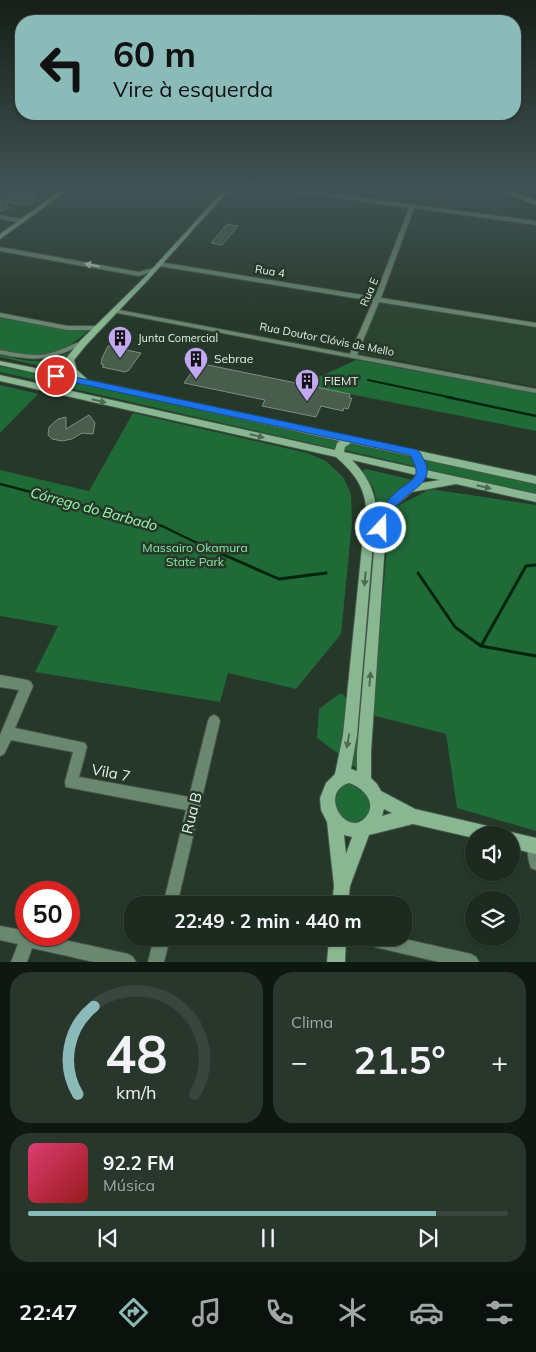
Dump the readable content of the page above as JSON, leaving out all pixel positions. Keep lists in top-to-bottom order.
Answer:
{
  "streets": {
    "street": [
      "Rua 4",
      "Rua E",
      "Rua Doutor Clóvis de Mello",
      "Vila 7",
      "Rua B"
    ]
  },
  "crossings": [
    ["Rua 4", "Rua E"],
    ["Rua E", "Rua Doutor Clóvis de Mello"],
    ["Vila 7", "Rua B"]
  ],
  "water": ["Córrego do Barbado"],
  "parks": ["Massairo Okamura State Park"],
  "places": {
    "building": ["Junta Comercial", "Sebrae", "FIEMT"]
  },
  "page": {
    "turn": ["60 m", "Vire à esquerda"],
    "limit": "50",
    "trip": "22:49 · 2 min · 440 m",
    "tile": "Clima",
    "heat": ["−", "21.5°", "+"],
    "song": ["92.2 FM", "Música"],
    "tabs": "22:47",
    "gauge": ["48", "km/h"]
  }
}
